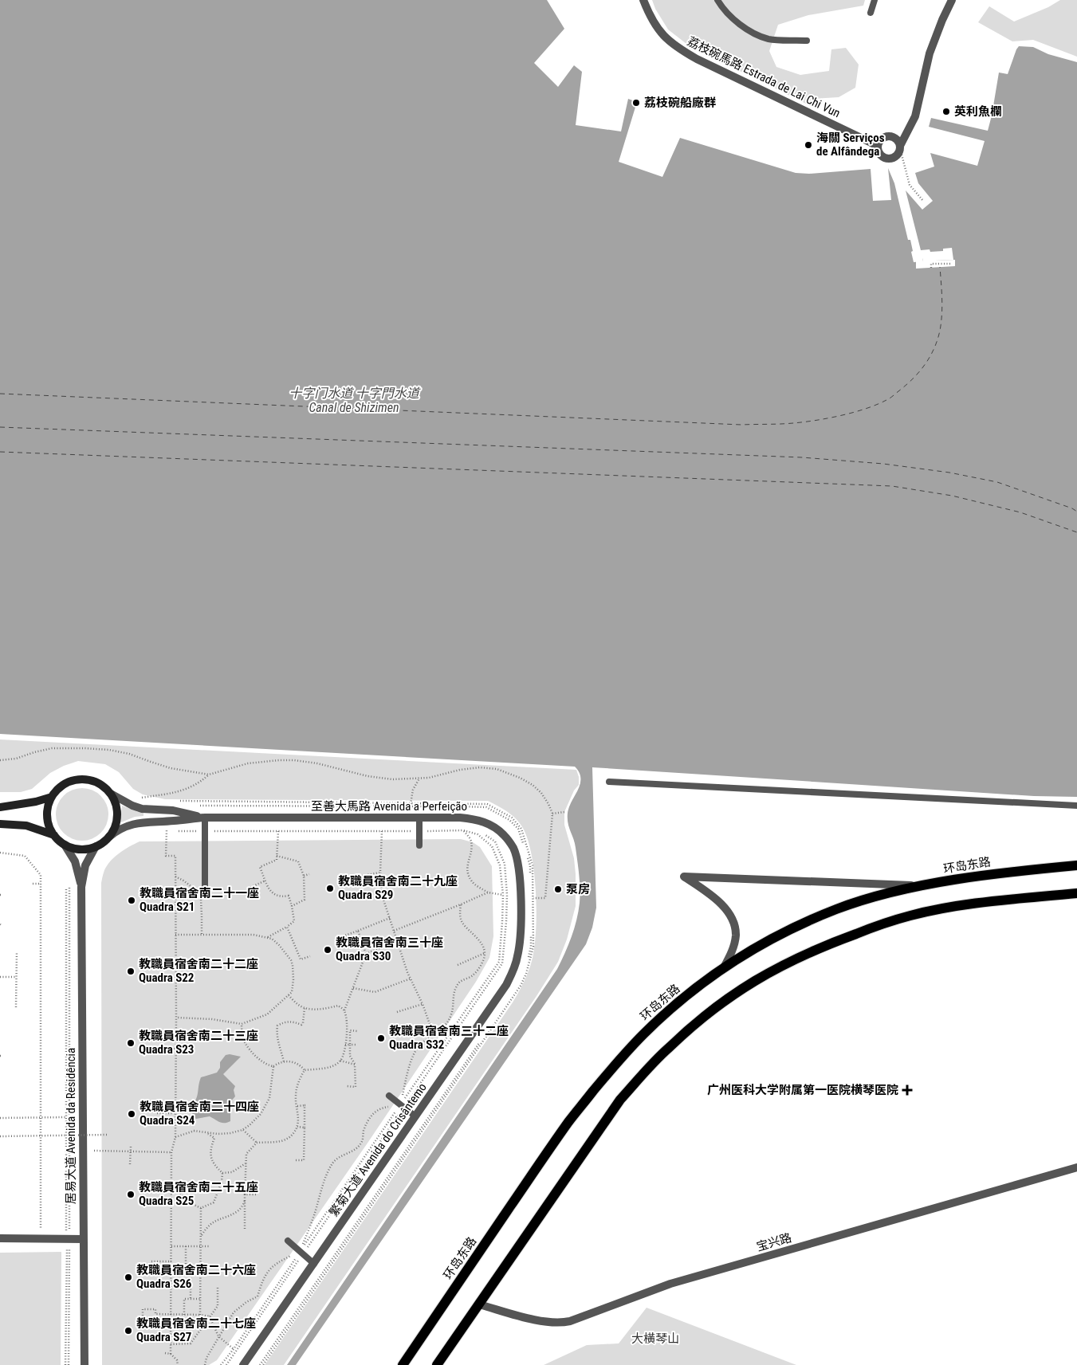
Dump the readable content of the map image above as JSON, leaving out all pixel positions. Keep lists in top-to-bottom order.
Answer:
{
  "streets": {
    "main road": ["环岛东路"],
    "street": [
      "荔枝碗馬路 Estrada de Lai Chi Vun",
      "至善大馬路 Avenida a Perfeição",
      "居易大道 Avenida da Residência",
      "繁菊大道 Avenida do Crisântemo",
      "宝兴路"
    ]
  },
  "crossings": [
    ["至善大馬路 Avenida a Perfeição", "居易大道 Avenida da Residência"],
    ["至善大馬路 Avenida a Perfeição", "繁菊大道 Avenida do Crisântemo"]
  ],
  "water": ["十字门水道 十字門水道 Canal de Shizimen"],
  "parks": ["大橫琴山"],
  "places": {
    "other": [
      "荔枝碗船廠群",
      "英利魚欄",
      "海關 Serviços de Alfândega",
      "教職員宿舍南二十九座 Quadra S29",
      "泵房",
      "教職員宿舍南二十一座 Quadra S21",
      "教職員宿舍南三十座 Quadra S30",
      "教職員宿舍南二十二座 Quadra S22",
      "教職員宿舍南三十二座 Quadra S32",
      "教職員宿舍南二十三座 Quadra S23",
      "教職員宿舍南二十四座 Quadra S24",
      "教職員宿舍南二十五座 Quadra S25",
      "教職員宿舍南二十六座 Quadra S26",
      "教職員宿舍南二十七座 Quadra S27"
    ],
    "health": ["广州医科大学附属第一医院横琴医院"]
  }
}
